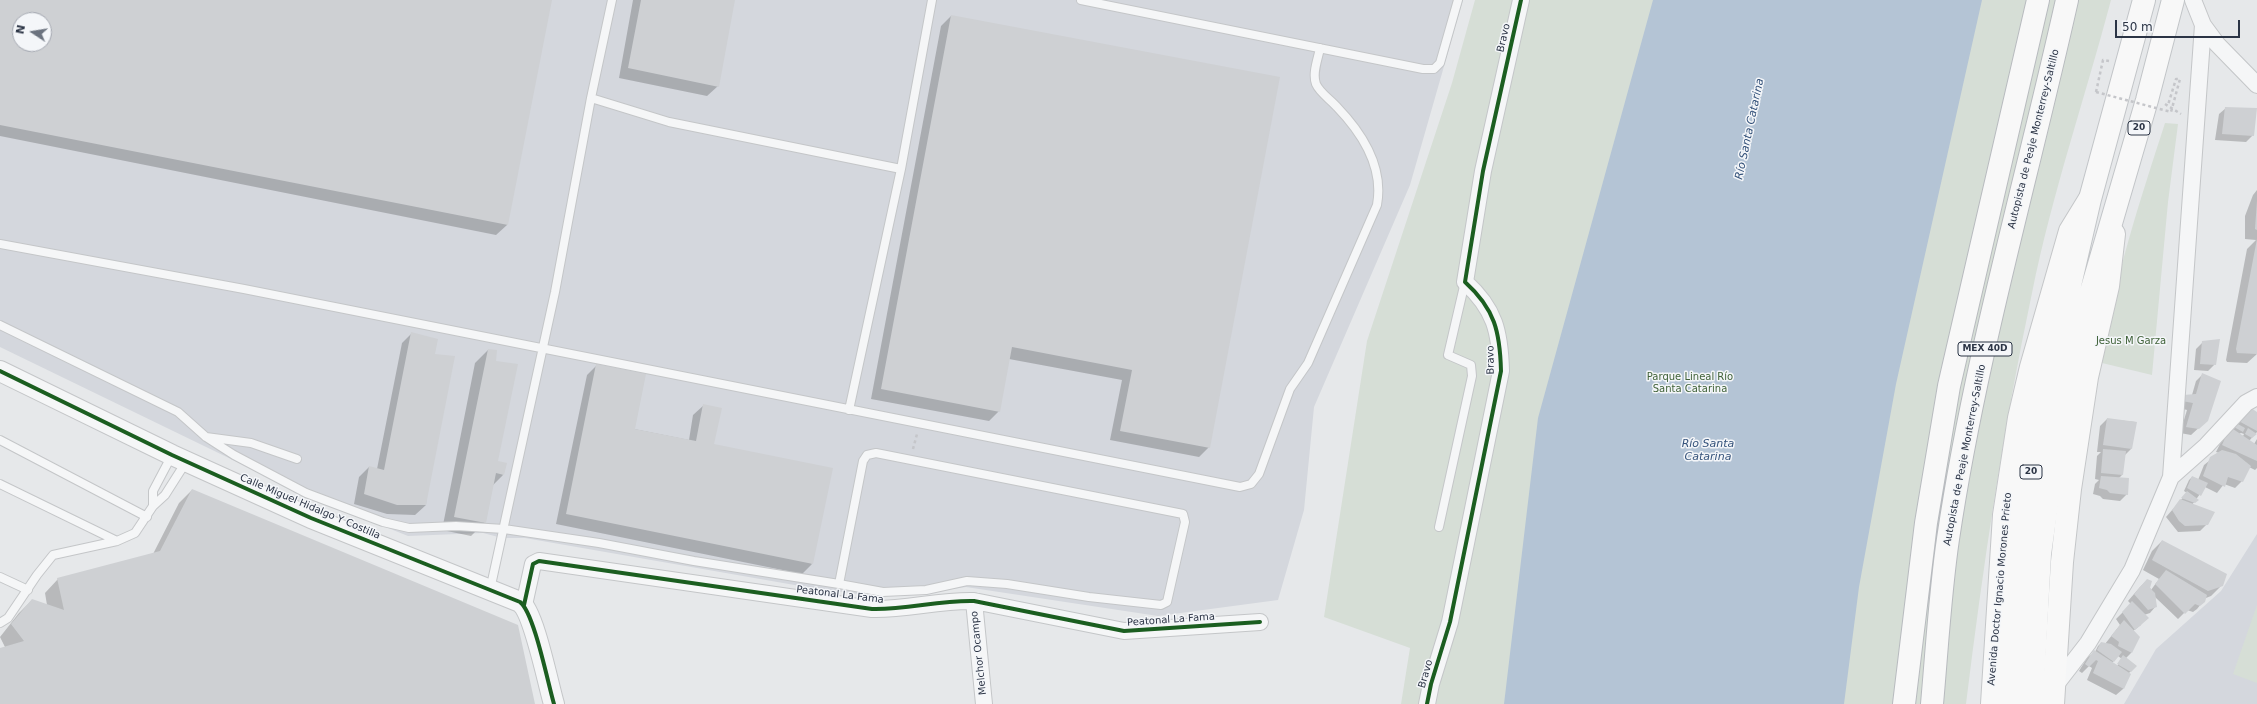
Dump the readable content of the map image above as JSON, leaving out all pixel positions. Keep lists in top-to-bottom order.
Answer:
{
  "streets": {
    "main road": [
      "20",
      "Autopista de Peaje Monterrey-Saltillo",
      "MEX 40D",
      "Avenida Doctor Ignacio Morones Prieto"
    ],
    "street": [
      "Bravo",
      "Calle Miguel Hidalgo Y Costilla",
      "Peatonal La Fama",
      "Melchor Ocampo"
    ]
  },
  "crossings": [
    ["Calle Miguel Hidalgo Y Costilla", "Peatonal La Fama"],
    ["Peatonal La Fama", "Melchor Ocampo"]
  ],
  "water": ["Río Santa Catarina"],
  "parks": ["Jesus M Garza", "Parque Lineal Río Santa Catarina"],
  "scale_bar": "50 m",
  "north": "left"
}
